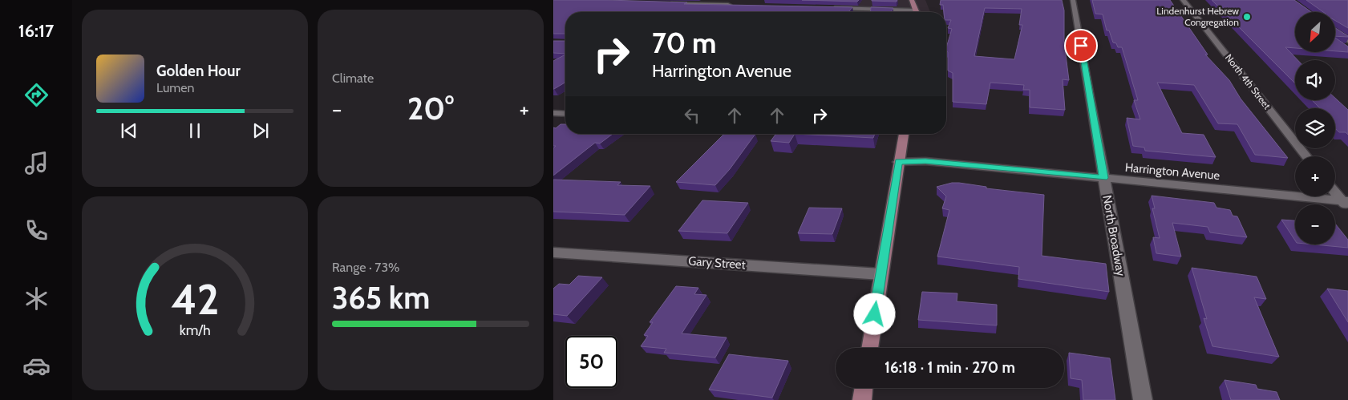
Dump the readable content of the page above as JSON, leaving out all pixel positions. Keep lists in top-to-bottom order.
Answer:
{
  "streets": {
    "street": [
      "North 4th Street",
      "Harrington Avenue",
      "North Broadway",
      "Gary Street"
    ]
  },
  "crossings": [
    ["Harrington Avenue", "North Broadway"]
  ],
  "places": ["Lindenhurst Hebrew Congregation"],
  "north": "bottom left",
  "page": {
    "tabs": "16:17",
    "tile": [
      "Climate",
      ["Range · 73%", "365 km"]
    ],
    "map_buttons": ["+", "−"],
    "turn": ["70 m", "Harrington Avenue"],
    "song": ["Golden Hour", "Lumen"],
    "heat": ["−", "20°", "+"],
    "limit": "50",
    "trip": "16:18 · 1 min · 270 m",
    "gauge": ["42", "km/h"]
  }
}
